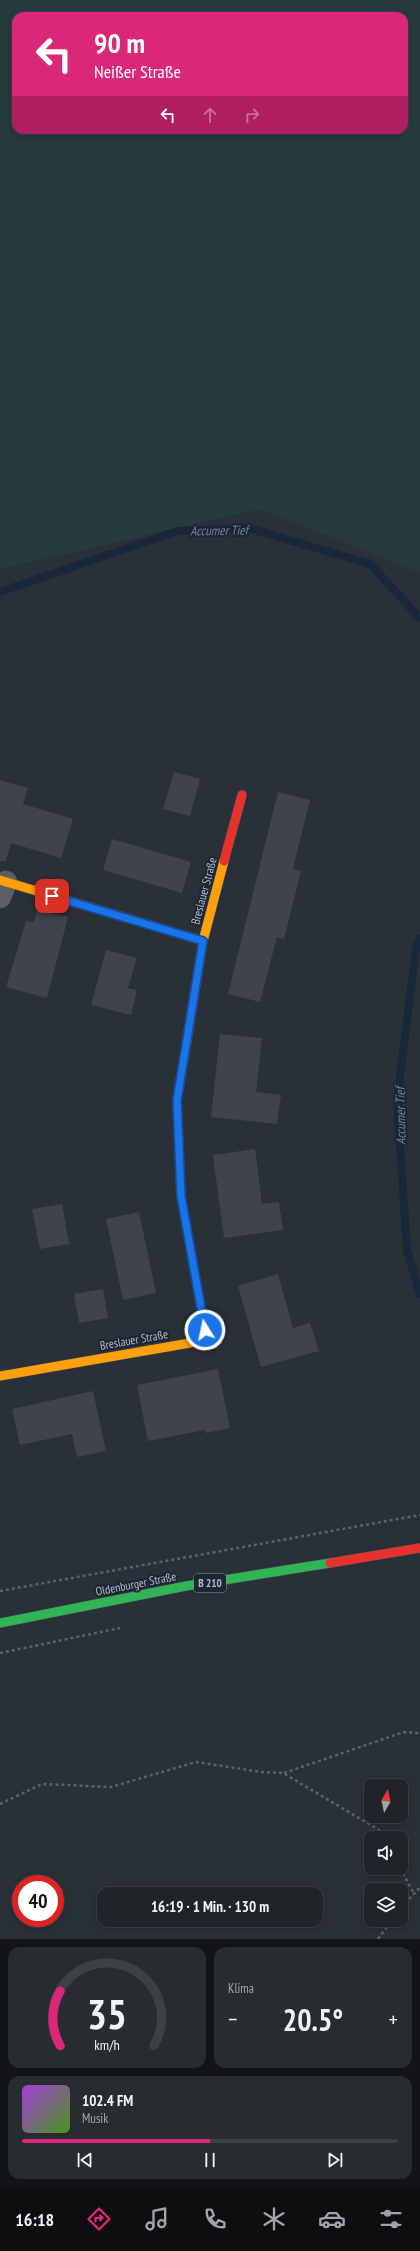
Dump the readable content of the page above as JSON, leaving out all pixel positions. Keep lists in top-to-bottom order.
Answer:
{
  "streets": {
    "street": ["Breslauer Straße", "B 210", "Oldenburger Straße"]
  },
  "water": ["Accumer Tief"],
  "north": "top",
  "page": {
    "turn": ["90 m", "Neißer Straße"],
    "limit": "40",
    "trip": "16:19 · 1 Min. · 130 m",
    "tile": "Klima",
    "heat": ["−", "20.5°", "+"],
    "song": ["102.4 FM", "Musik"],
    "tabs": "16:18",
    "gauge": ["35", "km/h"]
  }
}
